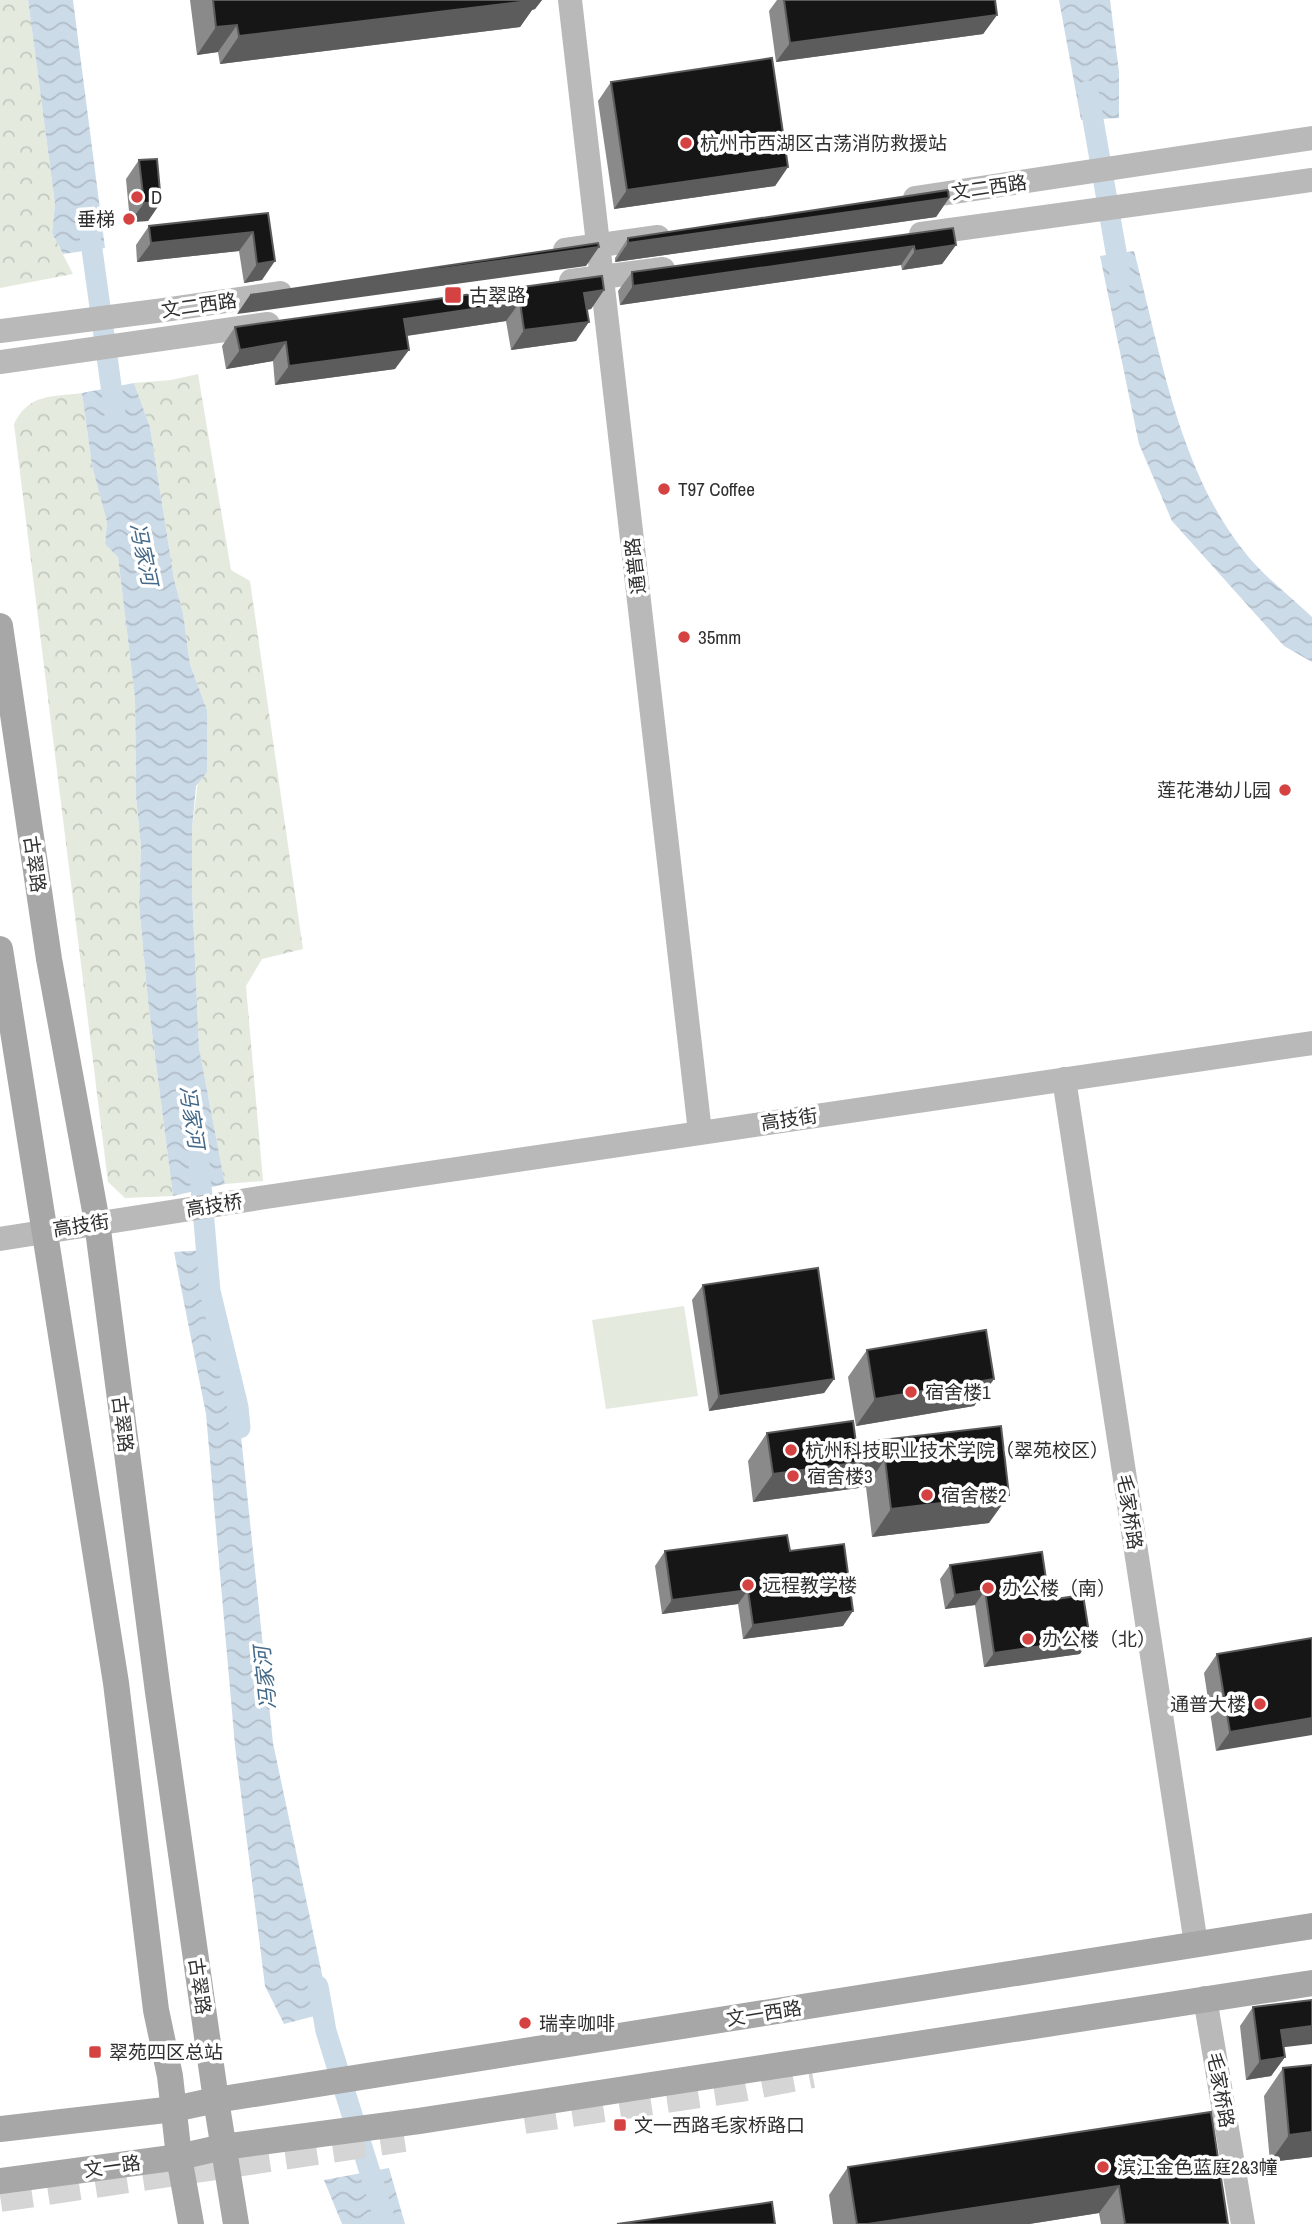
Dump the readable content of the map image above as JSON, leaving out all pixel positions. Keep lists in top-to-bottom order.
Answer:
{
  "streets": {
    "main road": ["古翠路", "文一西路", "文一路"],
    "street": [
      "文二西路",
      "通普路",
      "高技街",
      "高技桥",
      "毛家桥路"
    ]
  },
  "crossings": [
    ["通普路", "高技街"],
    ["古翠路", "高技街"],
    ["古翠路", "文一西路"],
    ["古翠路", "文一路"],
    ["高技街", "高技桥"],
    ["高技街", "毛家桥路"],
    ["毛家桥路", "文一西路"]
  ],
  "water": ["冯家河"],
  "places": {
    "other": [
      "杭州市西湖区古荡消防救援站",
      "D",
      "垂梯",
      "T97 Coffee",
      "35mm",
      "莲花港幼儿园",
      "宿舍楼1",
      "杭州科技职业技术学院（翠苑校区）",
      "宿舍楼3",
      "宿舍楼2",
      "远程教学楼",
      "办公楼（南）",
      "办公楼（北）",
      "通普大楼",
      "瑞幸咖啡",
      "滨江金色蓝庭2&3幢"
    ],
    "transit": ["古翠路", "翠苑四区总站", "文一西路毛家桥路口"]
  }
}
